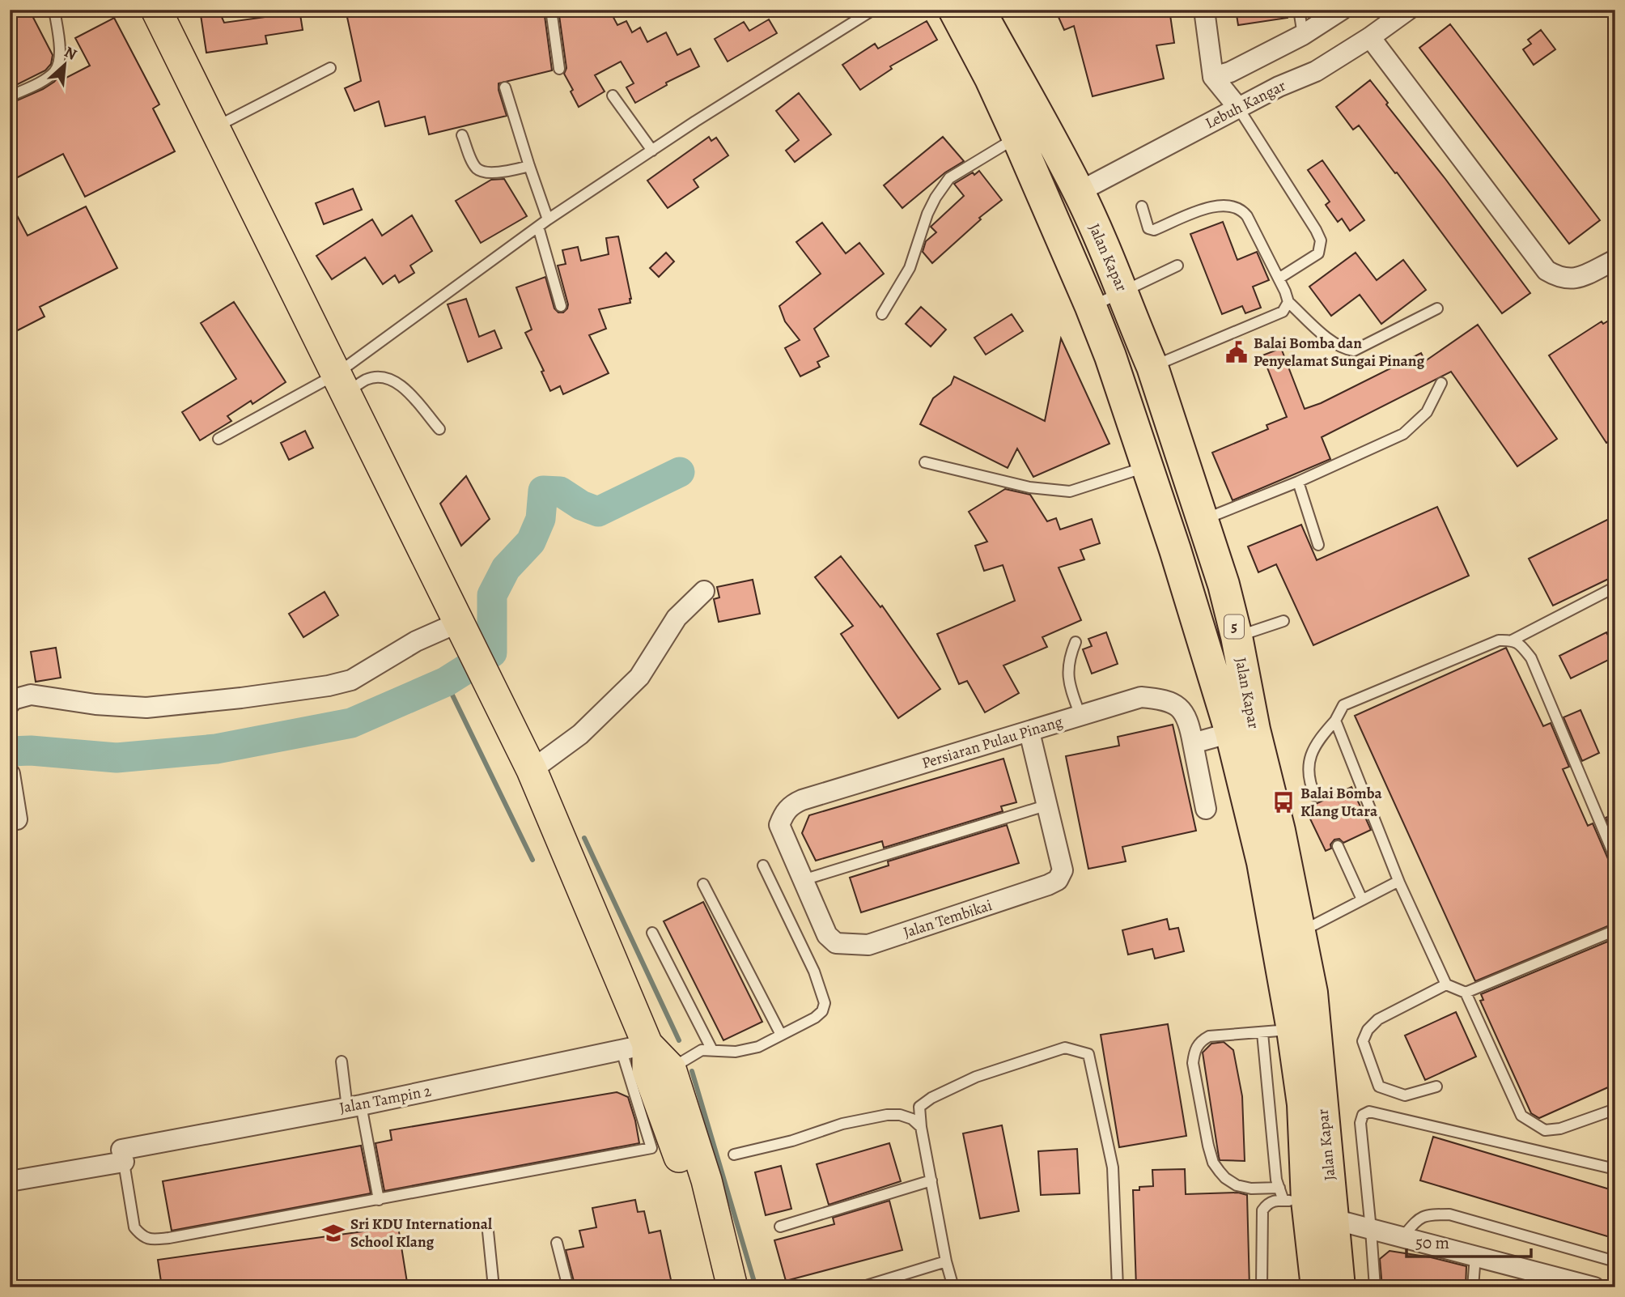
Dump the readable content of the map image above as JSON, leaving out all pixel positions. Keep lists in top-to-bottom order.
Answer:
{
  "streets": {
    "highway": ["Jalan Kapar", "5"],
    "street": [
      "Lebuh Kangar",
      "Persiaran Pulau Pinang",
      "Jalan Tembikai",
      "Jalan Tampin 2"
    ]
  },
  "crossings": [
    ["Lebuh Kangar", "Jalan Kapar"],
    ["Persiaran Pulau Pinang", "Jalan Tembikai"]
  ],
  "places": {
    "public building": ["Balai Bomba dan Penyelamat Sungai Pinang"],
    "bus stop": ["Balai Bomba Klang Utara"],
    "school or university": ["Sri KDU International School Klang"]
  },
  "scale_bar": "50 m",
  "north": "top right"
}
